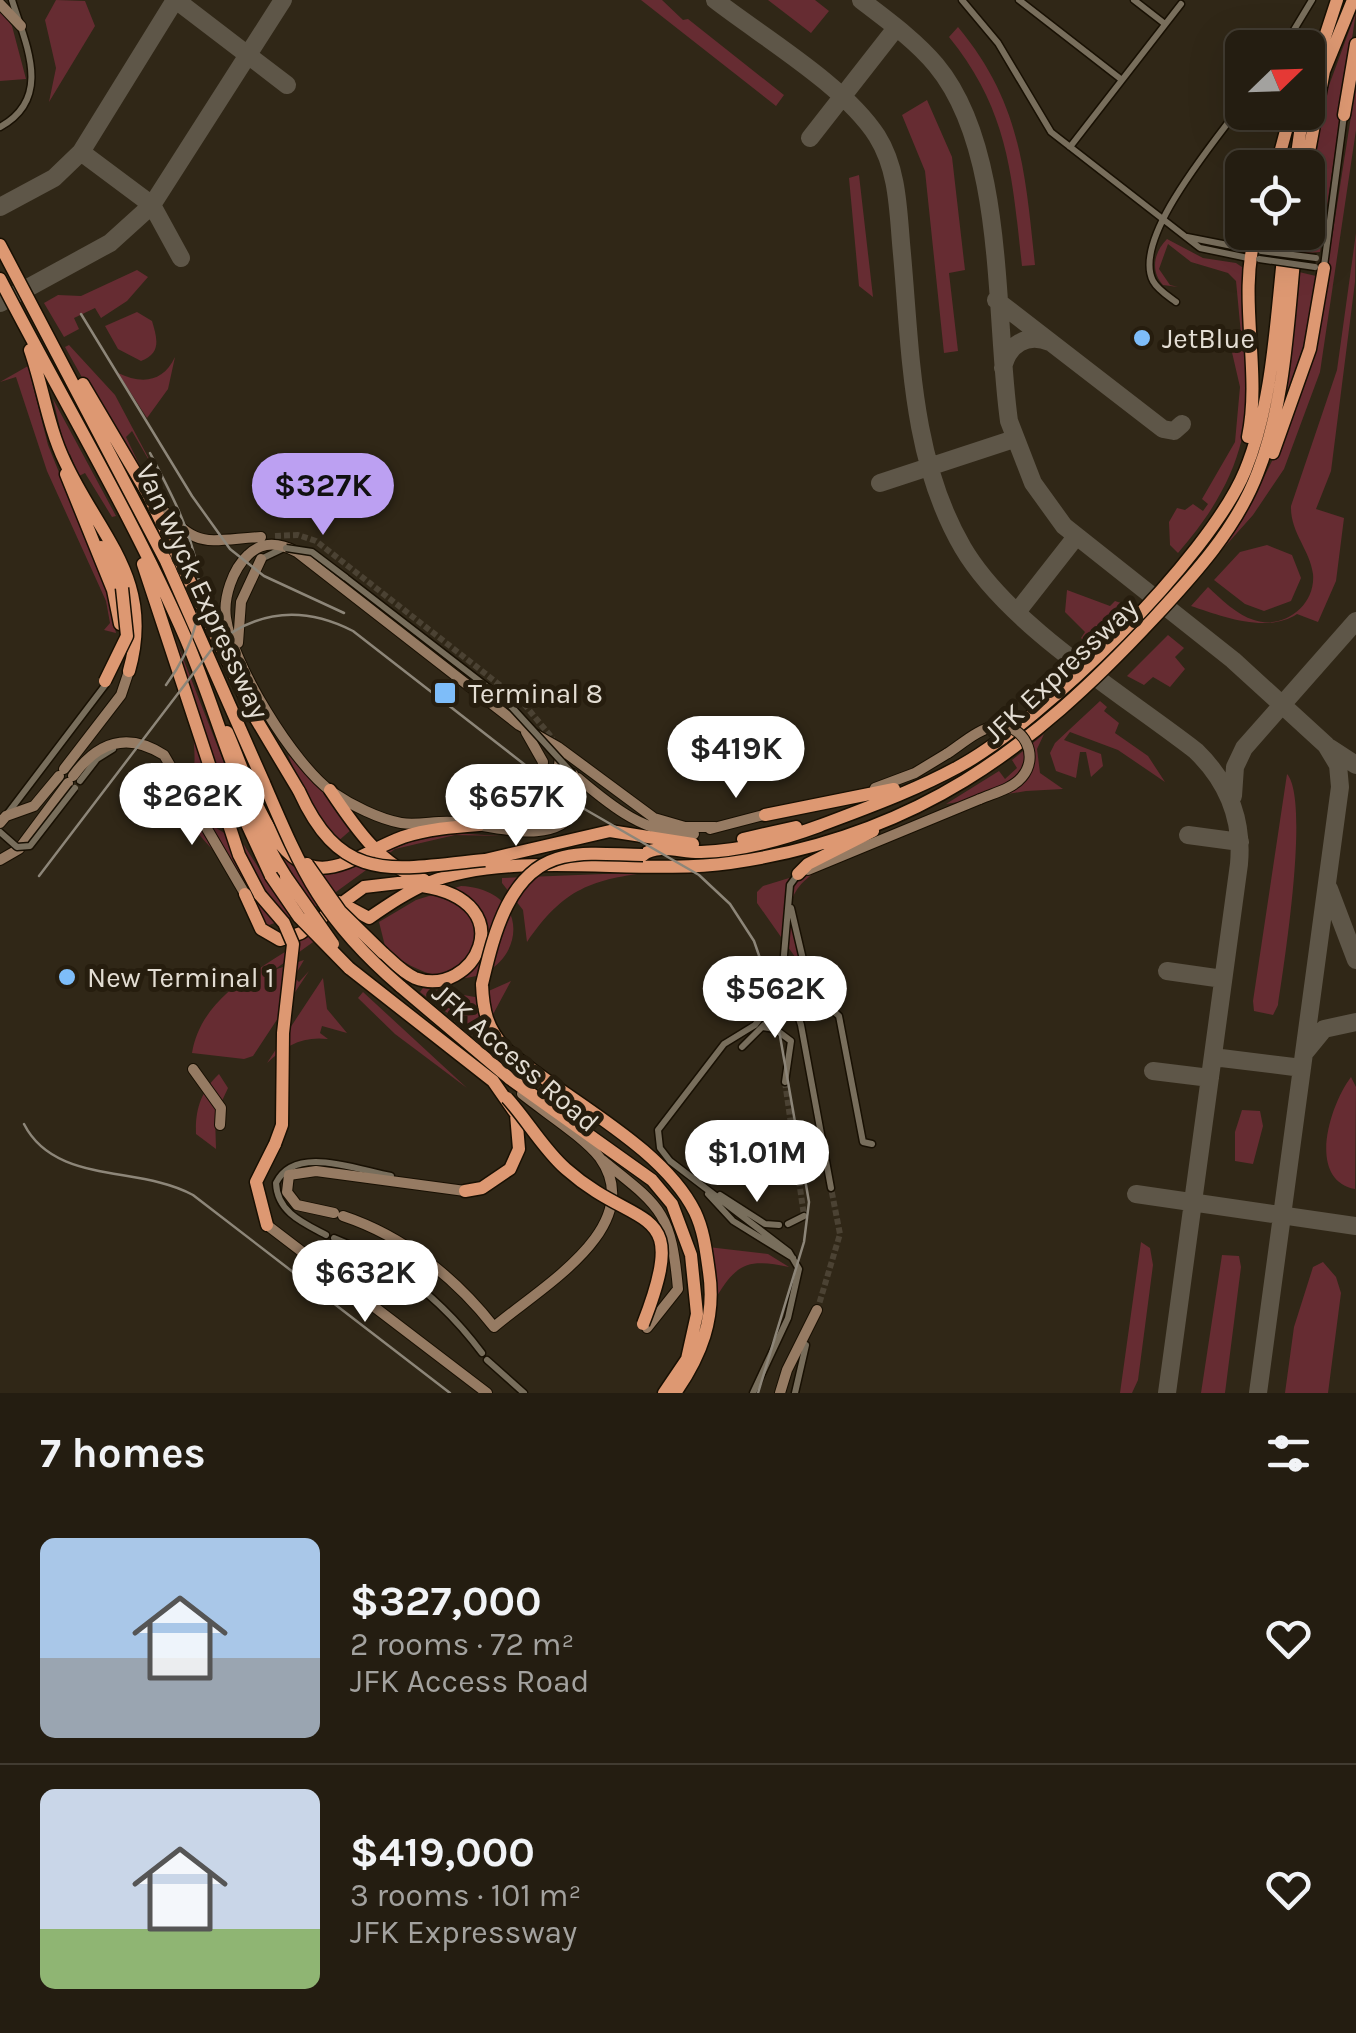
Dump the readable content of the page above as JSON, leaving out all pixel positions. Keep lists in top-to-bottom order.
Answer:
{
  "streets": {
    "highway": ["Van Wyck Expressway", "JFK Expressway"],
    "street": ["JFK Access Road"]
  },
  "crossings": [
    ["Van Wyck Expressway", "JFK Access Road"]
  ],
  "places": {
    "other": ["JetBlue", "New Terminal 1"],
    "transit": ["Terminal 8"]
  },
  "north": "top right",
  "page": {
    "price": [
      "$327K",
      "$419K",
      "$262K",
      "$657K",
      "$562K",
      "$1.01M",
      "$632K"
    ],
    "heading": "7 homes",
    "list": [
      {
        "name": "$327,000",
        "note": "2 rooms · 72 m² · JFK Access Road"
      },
      {
        "name": "$419,000",
        "note": "3 rooms · 101 m² · JFK Expressway"
      }
    ]
  }
}
